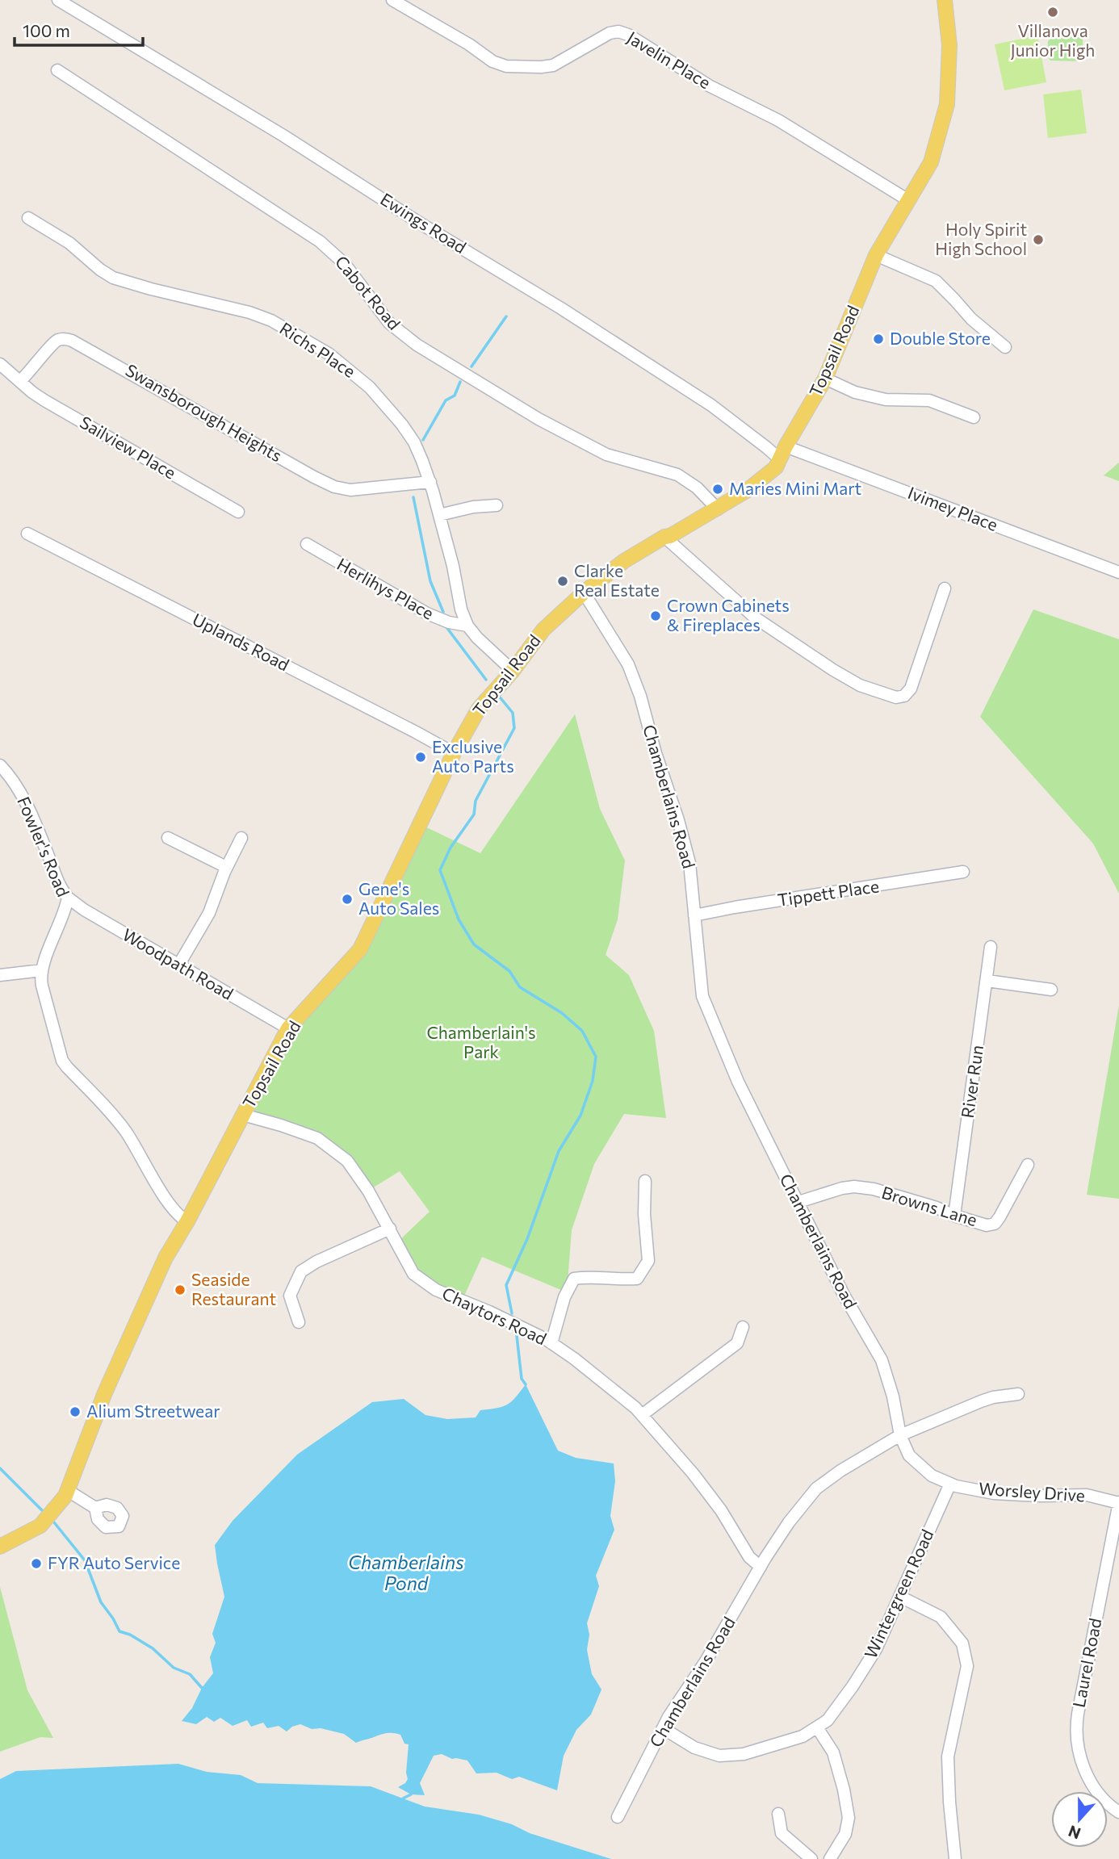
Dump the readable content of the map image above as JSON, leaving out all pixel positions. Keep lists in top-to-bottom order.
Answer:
{
  "streets": {
    "main road": ["Topsail Road"],
    "street": [
      "Javelin Place",
      "Ewings Road",
      "Cabot Road",
      "Richs Place",
      "Swansborough Heights",
      "Sailview Place",
      "Ivimey Place",
      "Herlihys Place",
      "Uplands Road",
      "Chamberlains Road",
      "Fowler's Road",
      "Tippett Place",
      "Woodpath Road",
      "River Run",
      "Browns Lane",
      "Chaytors Road",
      "Worsley Drive",
      "Wintergreen Road",
      "Laurel Road"
    ]
  },
  "crossings": [
    ["Javelin Place", "Topsail Road"],
    ["Ewings Road", "Topsail Road"],
    ["Ewings Road", "Ivimey Place"],
    ["Cabot Road", "Topsail Road"],
    ["Richs Place", "Topsail Road"],
    ["Richs Place", "Swansborough Heights"],
    ["Richs Place", "Herlihys Place"],
    ["Topsail Road", "Ivimey Place"],
    ["Topsail Road", "Uplands Road"],
    ["Topsail Road", "Chamberlains Road"],
    ["Topsail Road", "Fowler's Road"],
    ["Topsail Road", "Woodpath Road"],
    ["Topsail Road", "Chaytors Road"],
    ["Swansborough Heights", "Sailview Place"],
    ["Chamberlains Road", "Tippett Place"],
    ["Chamberlains Road", "Browns Lane"],
    ["Chamberlains Road", "Chaytors Road"],
    ["Chamberlains Road", "Worsley Drive"],
    ["Chamberlains Road", "Wintergreen Road"],
    ["Fowler's Road", "Woodpath Road"],
    ["River Run", "Browns Lane"],
    ["Worsley Drive", "Wintergreen Road"],
    ["Worsley Drive", "Laurel Road"]
  ],
  "water": ["Chamberlains Pond"],
  "parks": ["Chamberlain's Park"],
  "places": [
    "Villanova Junior High",
    "Holy Spirit High School",
    "Double Store",
    "Maries Mini Mart",
    "Clarke Real Estate",
    "Crown Cabinets & Fireplaces",
    "Exclusive Auto Parts",
    "Gene's Auto Sales",
    "Seaside Restaurant",
    "Alium Streetwear",
    "FYR Auto Service"
  ],
  "scale_bar": "100 m",
  "north": "bottom"
}
